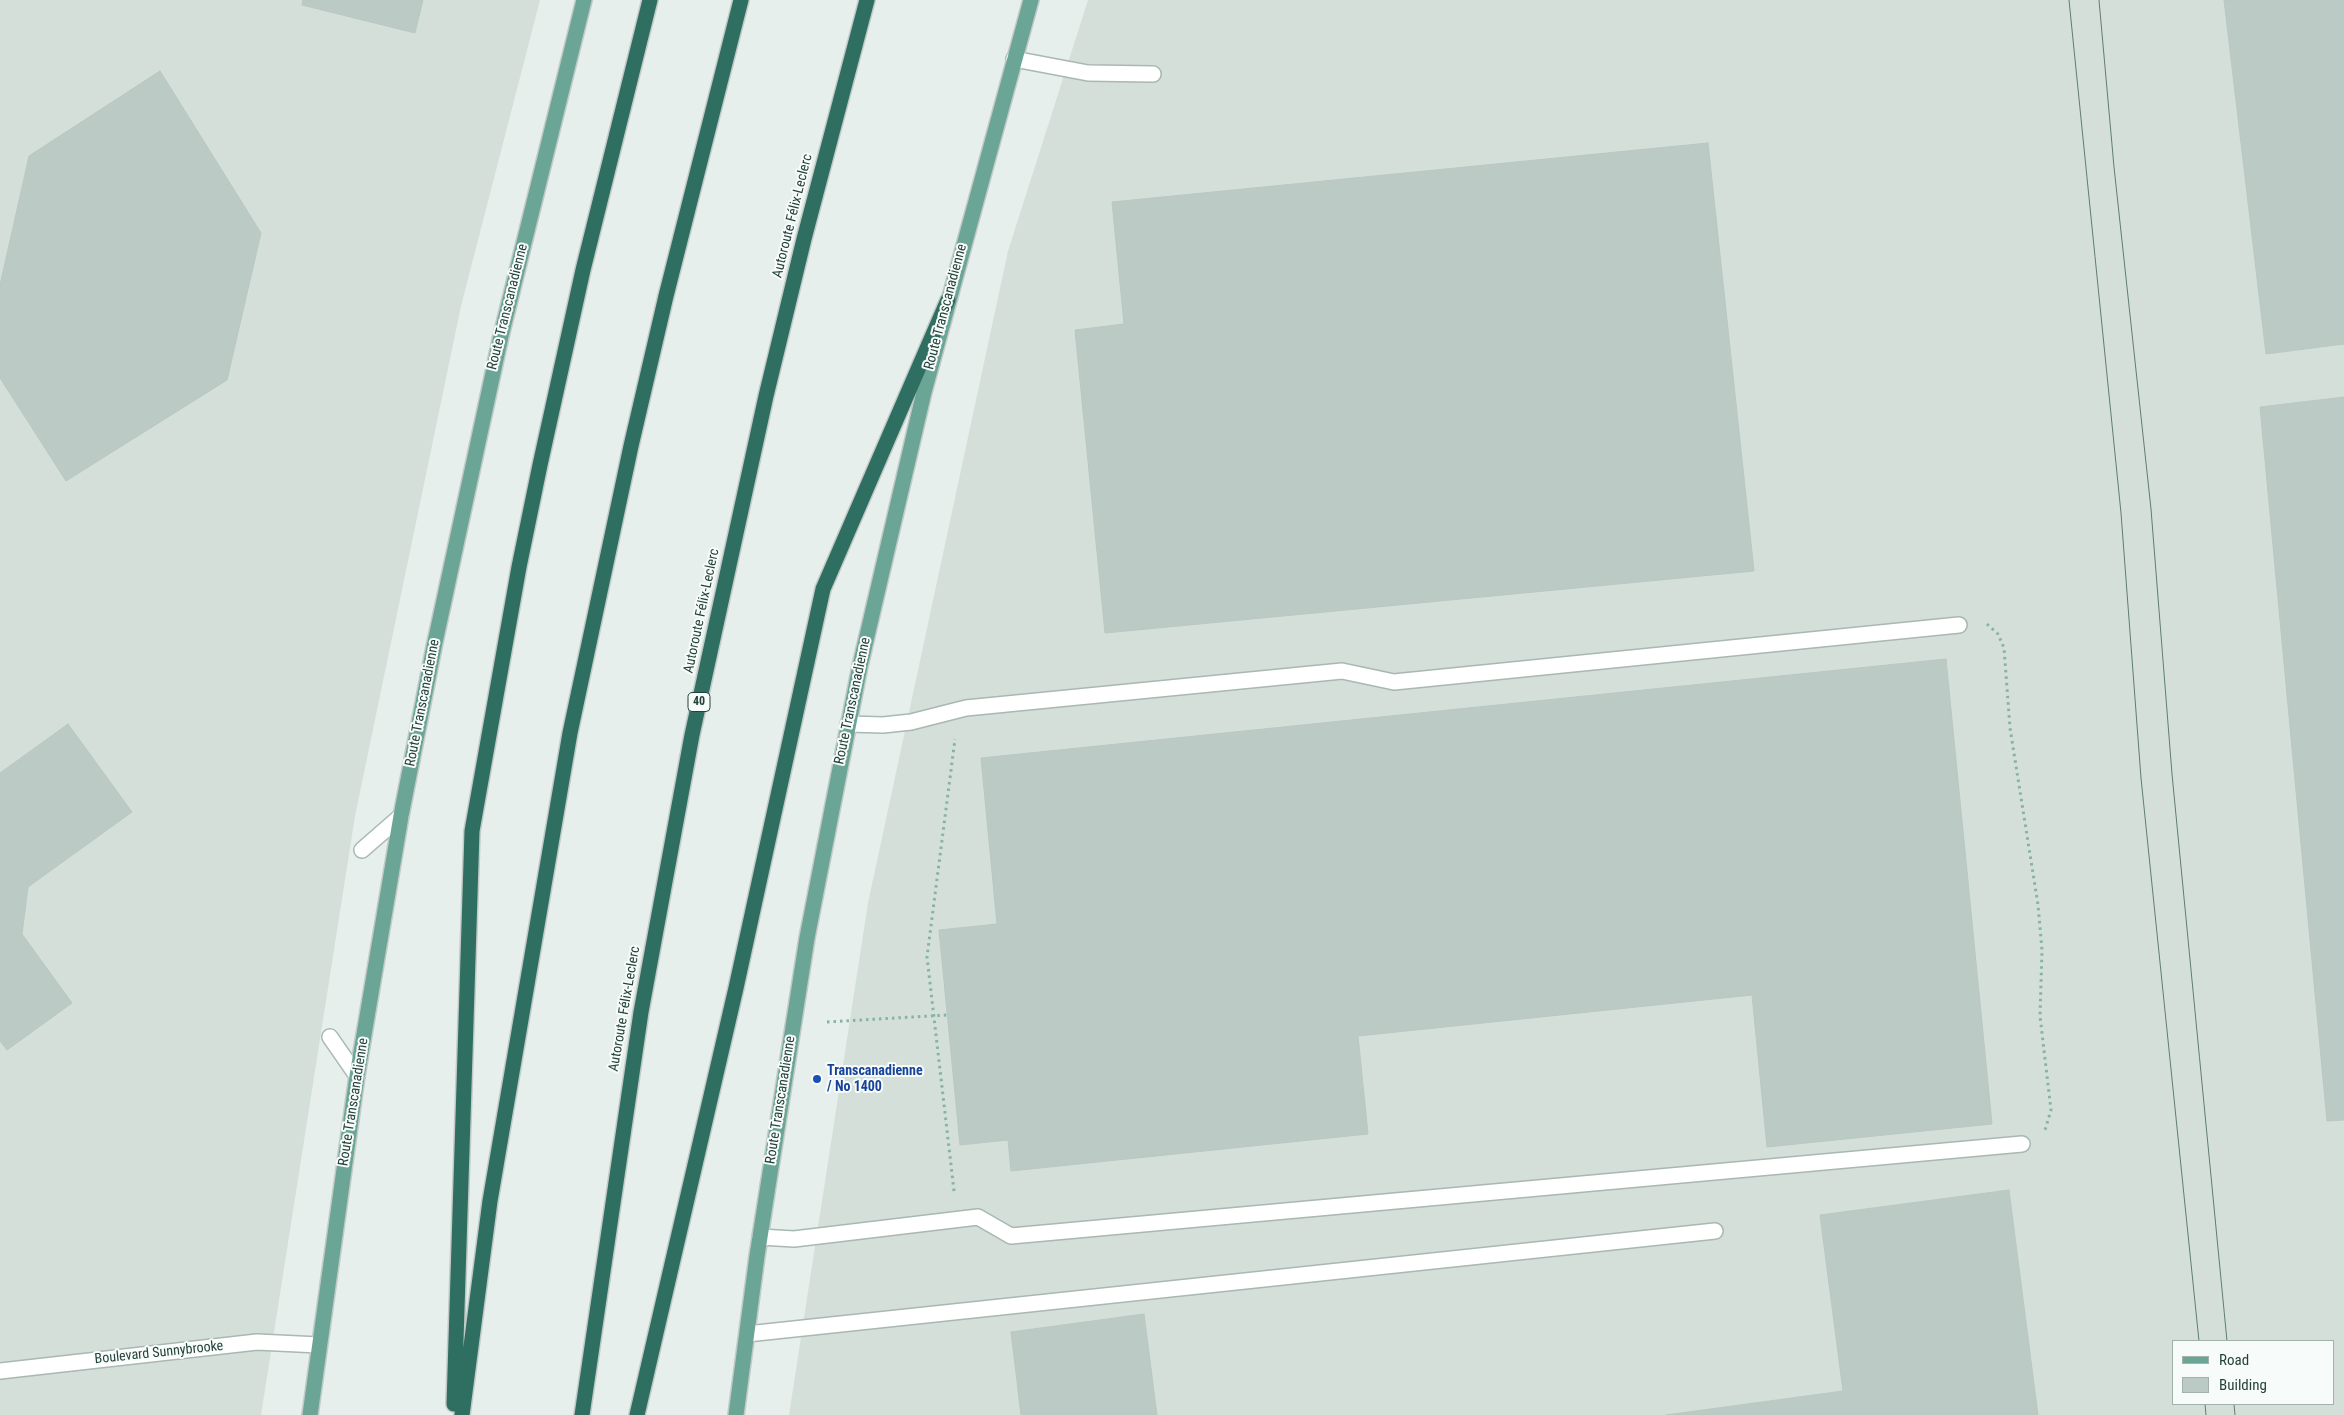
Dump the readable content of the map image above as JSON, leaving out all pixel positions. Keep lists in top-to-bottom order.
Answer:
{
  "streets": {
    "highway": ["Autoroute Félix-Leclerc", "40"],
    "main road": ["Route Transcanadienne"],
    "street": ["Boulevard Sunnybrooke"]
  },
  "crossings": [
    ["Route Transcanadienne", "Boulevard Sunnybrooke"]
  ],
  "places": ["Transcanadienne / No 1400"],
  "legend": ["Road", "Building"]
}
